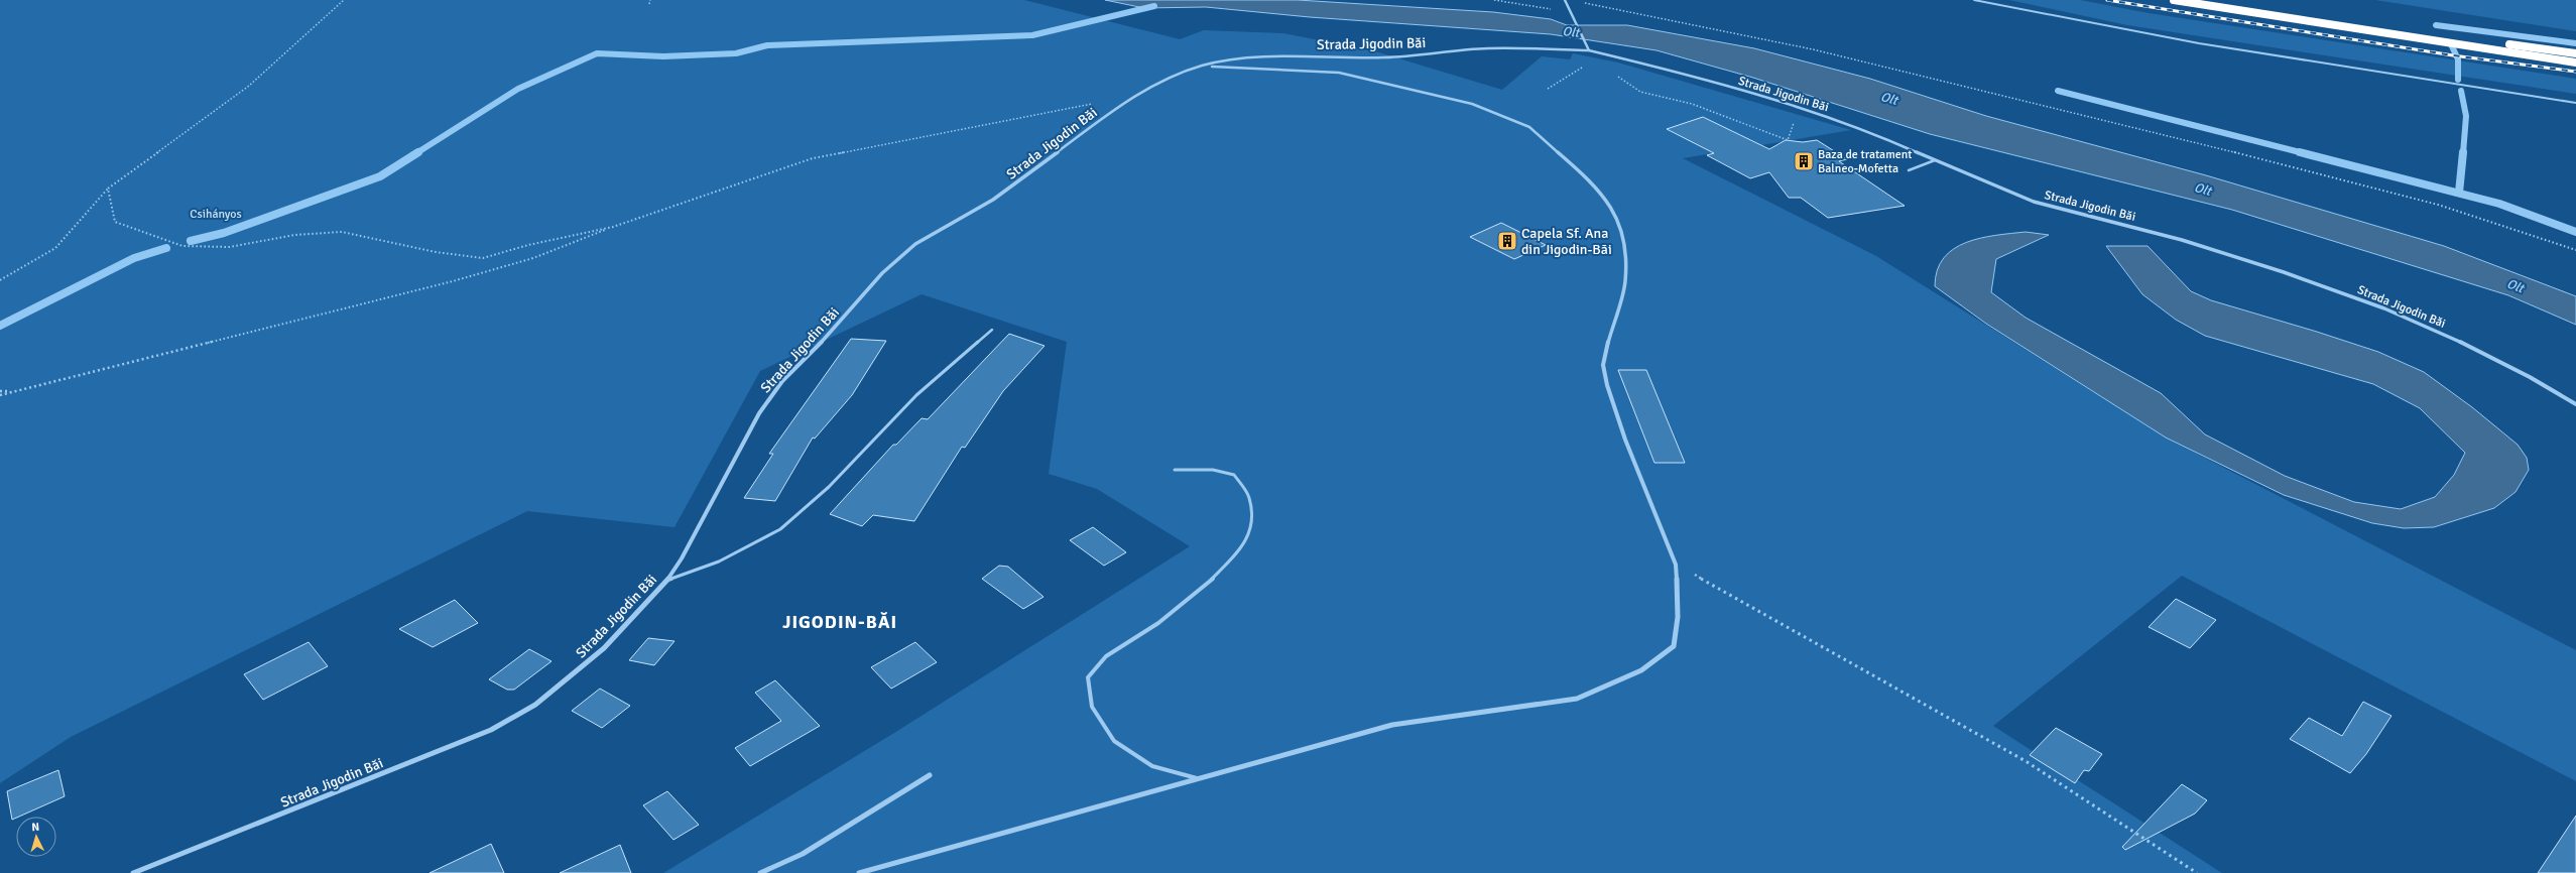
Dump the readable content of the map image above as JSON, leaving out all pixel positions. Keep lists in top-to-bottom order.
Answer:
{
  "streets": {
    "street": ["Strada Jigodin Băi"]
  },
  "districts": ["JIGODIN-BĂI"],
  "water": ["Olt"],
  "parks": ["Csihányos"],
  "places": {
    "building": ["Baza de tratament Balneo-Mofetta", "Capela Sf. Ana din Jigodin-Băi"]
  },
  "north": "top"
}
